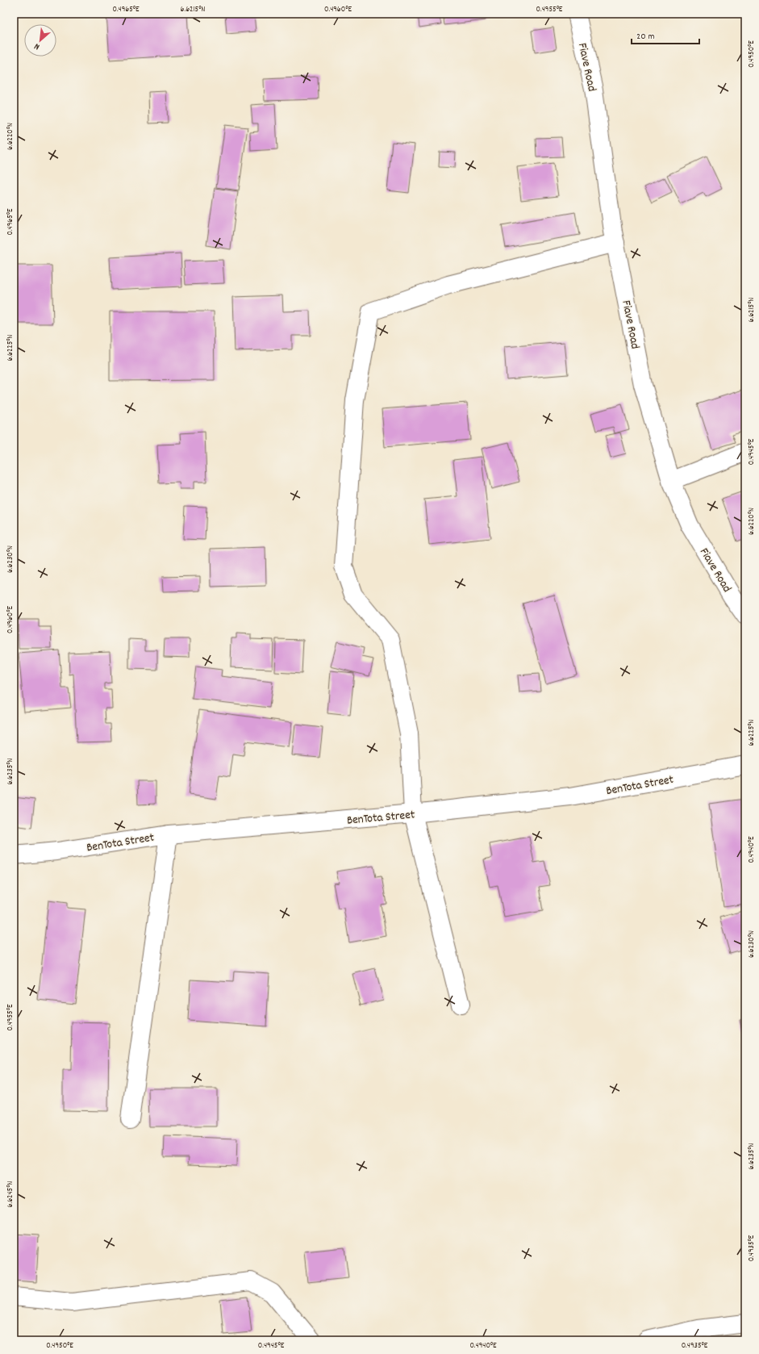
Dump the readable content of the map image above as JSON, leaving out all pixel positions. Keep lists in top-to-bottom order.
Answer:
{
  "streets": {
    "street": ["Fiave Road", "BenTota Street"]
  },
  "scale_bar": "20 m",
  "north": "bottom left",
  "coordinates": [
    "0.4965°E",
    "6.6215°N",
    "0.4960°E",
    "0.4955°E",
    "0.4950°E",
    "6.6220°N",
    "6.6225°N",
    "0.4945°E",
    "6.6230°N",
    "6.6235°N",
    "0.4940°E",
    "6.6245°N",
    "0.4935°E"
  ]
}
